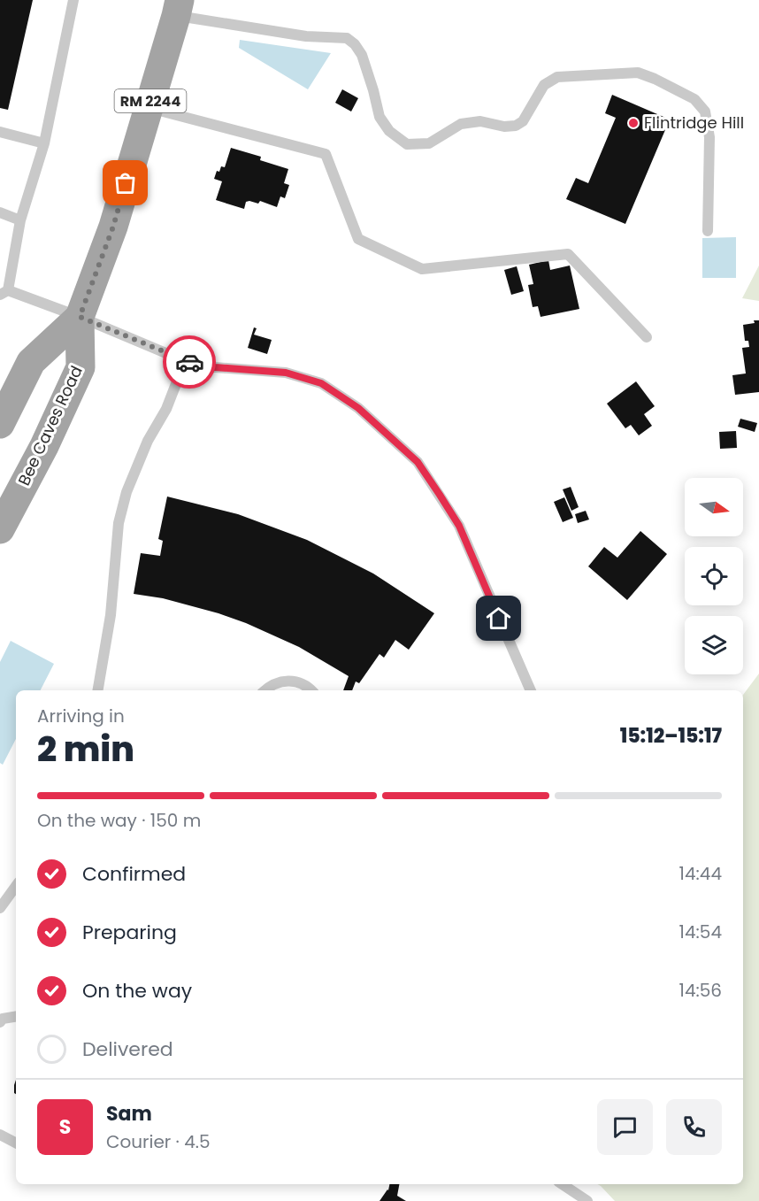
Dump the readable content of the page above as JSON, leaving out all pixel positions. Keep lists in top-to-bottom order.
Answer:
{
  "streets": {
    "main road": ["RM 2244", "Bee Caves Road"]
  },
  "places": ["Flintridge Hill"],
  "north": "right",
  "page": {
    "heading": ["2 min", "Arriving in", "15:12–15:17"],
    "panel": ["Sam", "Courier · 4.5"],
    "bar": "On the way · 150 m",
    "list": [
      ["Confirmed", "14:44"],
      ["Preparing", "14:54"],
      ["On the way", "14:56"],
      "Delivered"
    ],
    "round": "S"
  }
}
